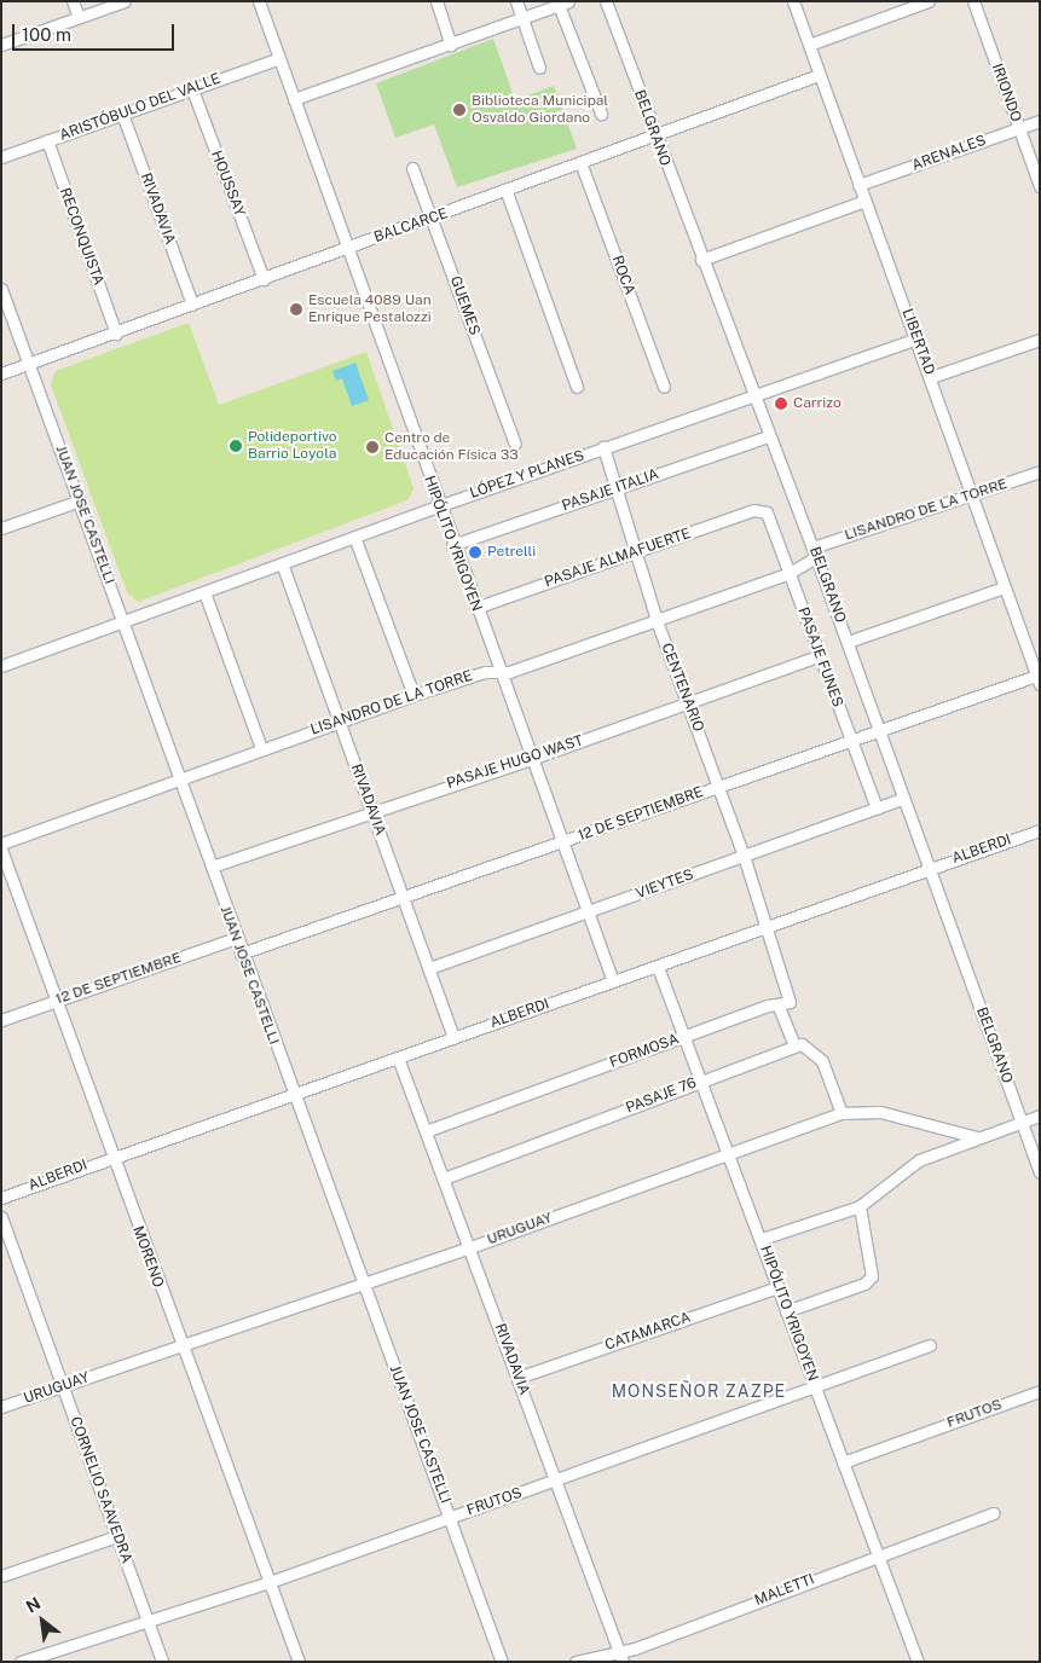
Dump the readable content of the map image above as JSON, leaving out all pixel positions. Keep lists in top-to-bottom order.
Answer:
{
  "streets": {
    "street": [
      "IRIONDO",
      "ARISTÓBULO DEL VALLE",
      "BELGRANO",
      "ARENALES",
      "HOUSSAY",
      "RIVADAVIA",
      "BALCARCE",
      "RECONQUISTA",
      "ROCA",
      "GUEMES",
      "LIBERTAD",
      "LÓPEZ Y PLANES",
      "PASAJE ITALIA",
      "LISANDRO DE LA TORRE",
      "JUAN JOSE CASTELLI",
      "HIPÓLITO YRIGOYEN",
      "PASAJE ALMAFUERTE",
      "PASAJE FUNES",
      "CENTENARIO",
      "PASAJE HUGO WAST",
      "12 DE SEPTIEMBRE",
      "ALBERDI",
      "VIEYTES",
      "FORMOSA",
      "PASAJE 76",
      "URUGUAY",
      "MORENO",
      "CATAMARCA",
      "FRUTOS",
      "CORNELIO SAAVEDRA",
      "MALETTI"
    ]
  },
  "crossings": [
    ["IRIONDO", "ARENALES"],
    ["ARISTÓBULO DEL VALLE", "HOUSSAY"],
    ["ARISTÓBULO DEL VALLE", "RIVADAVIA"],
    ["ARISTÓBULO DEL VALLE", "RECONQUISTA"],
    ["ARISTÓBULO DEL VALLE", "HIPÓLITO YRIGOYEN"],
    ["BELGRANO", "BALCARCE"],
    ["BELGRANO", "LÓPEZ Y PLANES"],
    ["BELGRANO", "PASAJE ITALIA"],
    ["BELGRANO", "LISANDRO DE LA TORRE"],
    ["BELGRANO", "12 DE SEPTIEMBRE"],
    ["BELGRANO", "ALBERDI"],
    ["BELGRANO", "VIEYTES"],
    ["ARENALES", "LIBERTAD"],
    ["HOUSSAY", "BALCARCE"],
    ["RIVADAVIA", "BALCARCE"],
    ["RIVADAVIA", "LÓPEZ Y PLANES"],
    ["RIVADAVIA", "LISANDRO DE LA TORRE"],
    ["RIVADAVIA", "PASAJE HUGO WAST"],
    ["RIVADAVIA", "12 DE SEPTIEMBRE"],
    ["RIVADAVIA", "ALBERDI"],
    ["RIVADAVIA", "VIEYTES"],
    ["RIVADAVIA", "FORMOSA"],
    ["RIVADAVIA", "PASAJE 76"],
    ["RIVADAVIA", "URUGUAY"],
    ["RIVADAVIA", "CATAMARCA"],
    ["RIVADAVIA", "FRUTOS"],
    ["RIVADAVIA", "MALETTI"],
    ["BALCARCE", "RECONQUISTA"],
    ["BALCARCE", "ROCA"],
    ["BALCARCE", "GUEMES"],
    ["BALCARCE", "LIBERTAD"],
    ["BALCARCE", "JUAN JOSE CASTELLI"],
    ["BALCARCE", "HIPÓLITO YRIGOYEN"],
    ["LIBERTAD", "LÓPEZ Y PLANES"],
    ["LIBERTAD", "LISANDRO DE LA TORRE"],
    ["LIBERTAD", "12 DE SEPTIEMBRE"],
    ["LÓPEZ Y PLANES", "JUAN JOSE CASTELLI"],
    ["LÓPEZ Y PLANES", "HIPÓLITO YRIGOYEN"],
    ["LÓPEZ Y PLANES", "CENTENARIO"],
    ["PASAJE ITALIA", "HIPÓLITO YRIGOYEN"],
    ["PASAJE ITALIA", "CENTENARIO"],
    ["LISANDRO DE LA TORRE", "JUAN JOSE CASTELLI"],
    ["LISANDRO DE LA TORRE", "HIPÓLITO YRIGOYEN"],
    ["LISANDRO DE LA TORRE", "PASAJE FUNES"],
    ["LISANDRO DE LA TORRE", "CENTENARIO"],
    ["JUAN JOSE CASTELLI", "PASAJE HUGO WAST"],
    ["JUAN JOSE CASTELLI", "12 DE SEPTIEMBRE"],
    ["JUAN JOSE CASTELLI", "ALBERDI"],
    ["JUAN JOSE CASTELLI", "URUGUAY"],
    ["JUAN JOSE CASTELLI", "FRUTOS"],
    ["HIPÓLITO YRIGOYEN", "PASAJE ALMAFUERTE"],
    ["HIPÓLITO YRIGOYEN", "PASAJE HUGO WAST"],
    ["HIPÓLITO YRIGOYEN", "12 DE SEPTIEMBRE"],
    ["HIPÓLITO YRIGOYEN", "ALBERDI"],
    ["HIPÓLITO YRIGOYEN", "VIEYTES"],
    ["HIPÓLITO YRIGOYEN", "FORMOSA"],
    ["HIPÓLITO YRIGOYEN", "PASAJE 76"],
    ["HIPÓLITO YRIGOYEN", "URUGUAY"],
    ["HIPÓLITO YRIGOYEN", "CATAMARCA"],
    ["HIPÓLITO YRIGOYEN", "FRUTOS"],
    ["HIPÓLITO YRIGOYEN", "MALETTI"],
    ["PASAJE ALMAFUERTE", "PASAJE FUNES"],
    ["PASAJE ALMAFUERTE", "CENTENARIO"],
    ["PASAJE FUNES", "PASAJE HUGO WAST"],
    ["PASAJE FUNES", "12 DE SEPTIEMBRE"],
    ["PASAJE FUNES", "VIEYTES"],
    ["CENTENARIO", "PASAJE HUGO WAST"],
    ["CENTENARIO", "12 DE SEPTIEMBRE"],
    ["CENTENARIO", "ALBERDI"],
    ["CENTENARIO", "VIEYTES"],
    ["12 DE SEPTIEMBRE", "MORENO"],
    ["ALBERDI", "MORENO"],
    ["URUGUAY", "MORENO"],
    ["URUGUAY", "CORNELIO SAAVEDRA"],
    ["MORENO", "FRUTOS"],
    ["FRUTOS", "CORNELIO SAAVEDRA"]
  ],
  "districts": ["MONSEÑOR ZAZPE"],
  "places": [
    "Biblioteca Municipal Osvaldo Giordano",
    "Escuela 4089 Uan Enrique Pestalozzi",
    "Carrizo",
    "Polideportivo Barrio Loyola",
    "Centro de Educación Física 33",
    "Petrelli"
  ],
  "scale_bar": "100 m",
  "north": "top left"
}
